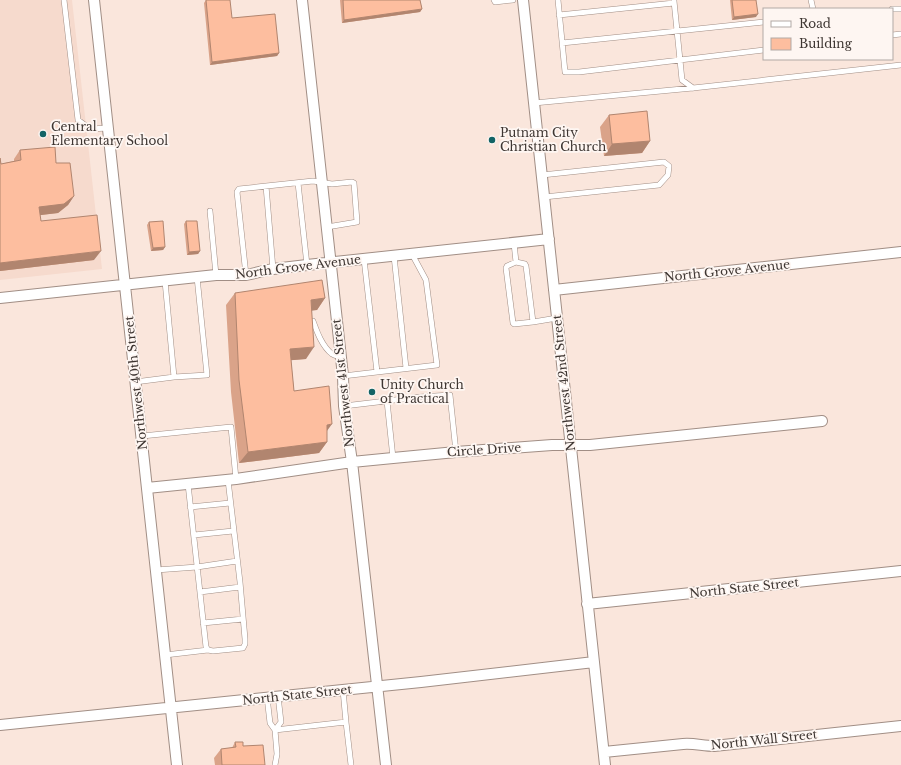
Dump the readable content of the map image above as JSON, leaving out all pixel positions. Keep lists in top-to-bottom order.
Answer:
{
  "streets": {
    "street": [
      "North Grove Avenue",
      "Northwest 40th Street",
      "Northwest 41st Street",
      "Northwest 42nd Street",
      "Circle Drive",
      "North State Street",
      "North Wall Street"
    ]
  },
  "crossings": [
    ["North Grove Avenue", "Northwest 40th Street"],
    ["North Grove Avenue", "Northwest 41st Street"],
    ["North Grove Avenue", "Northwest 42nd Street"],
    ["Northwest 40th Street", "Circle Drive"],
    ["Northwest 40th Street", "North State Street"],
    ["Northwest 41st Street", "Circle Drive"],
    ["Northwest 41st Street", "North State Street"],
    ["Northwest 42nd Street", "Circle Drive"],
    ["Northwest 42nd Street", "North State Street"],
    ["Northwest 42nd Street", "North Wall Street"]
  ],
  "places": ["Central Elementary School", "Putnam City Christian Church", "Unity Church of Practical"],
  "legend": ["Road", "Building"]
}
